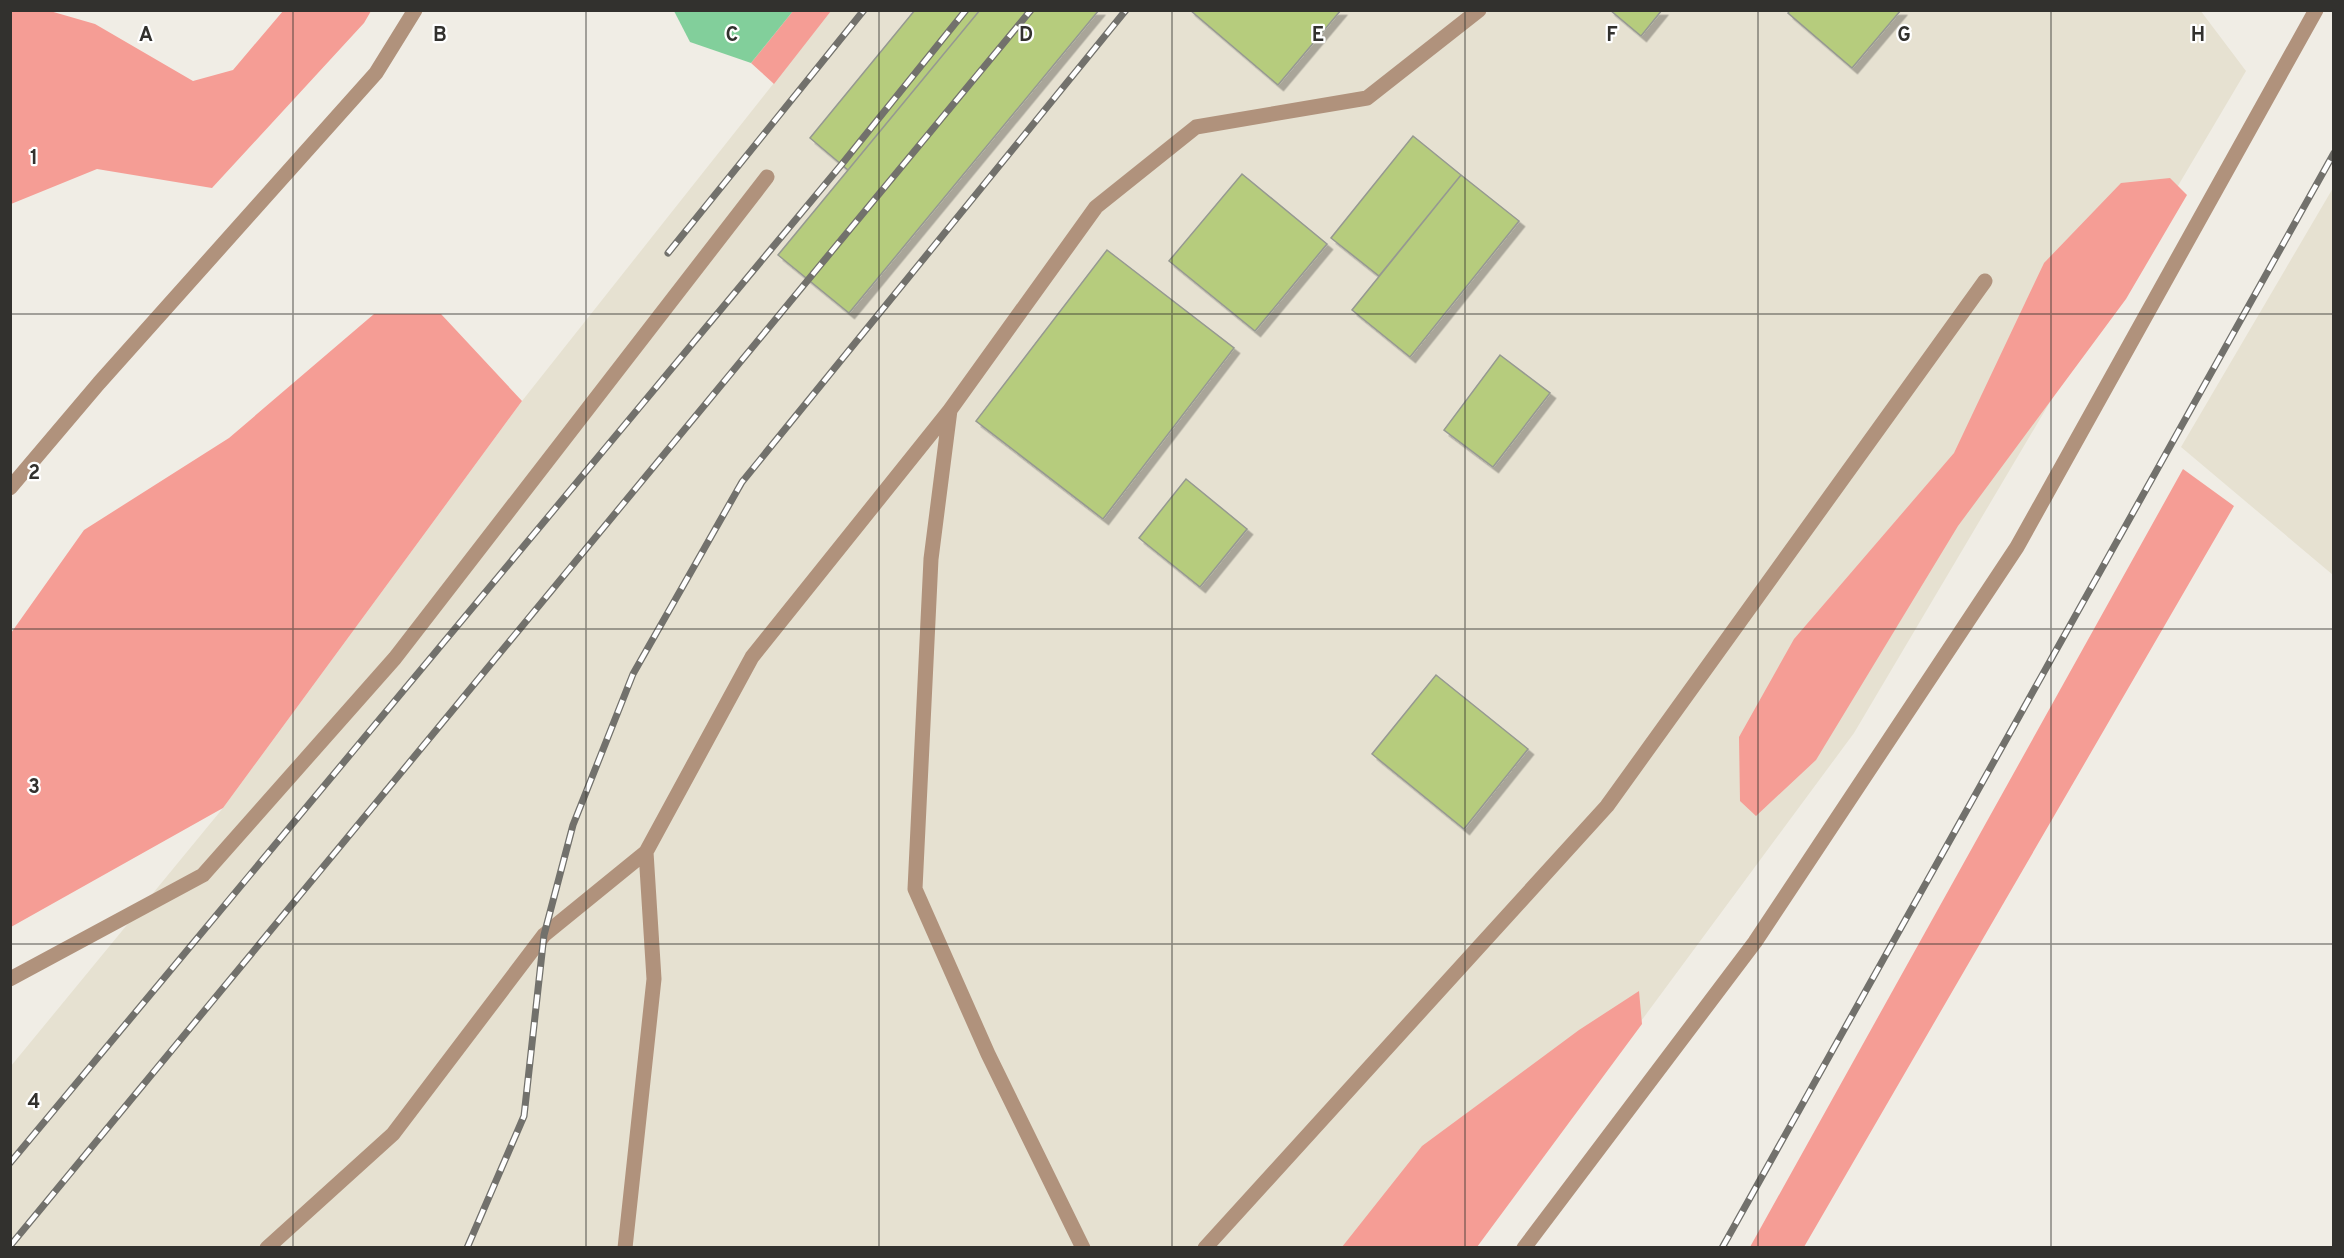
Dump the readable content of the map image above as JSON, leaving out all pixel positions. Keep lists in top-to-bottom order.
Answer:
{
  "grid": {
    "columns": [
      "A",
      "B",
      "C",
      "D",
      "E",
      "F",
      "G",
      "H"
    ],
    "rows": [
      "1",
      "2",
      "3",
      "4"
    ]
  }
}
